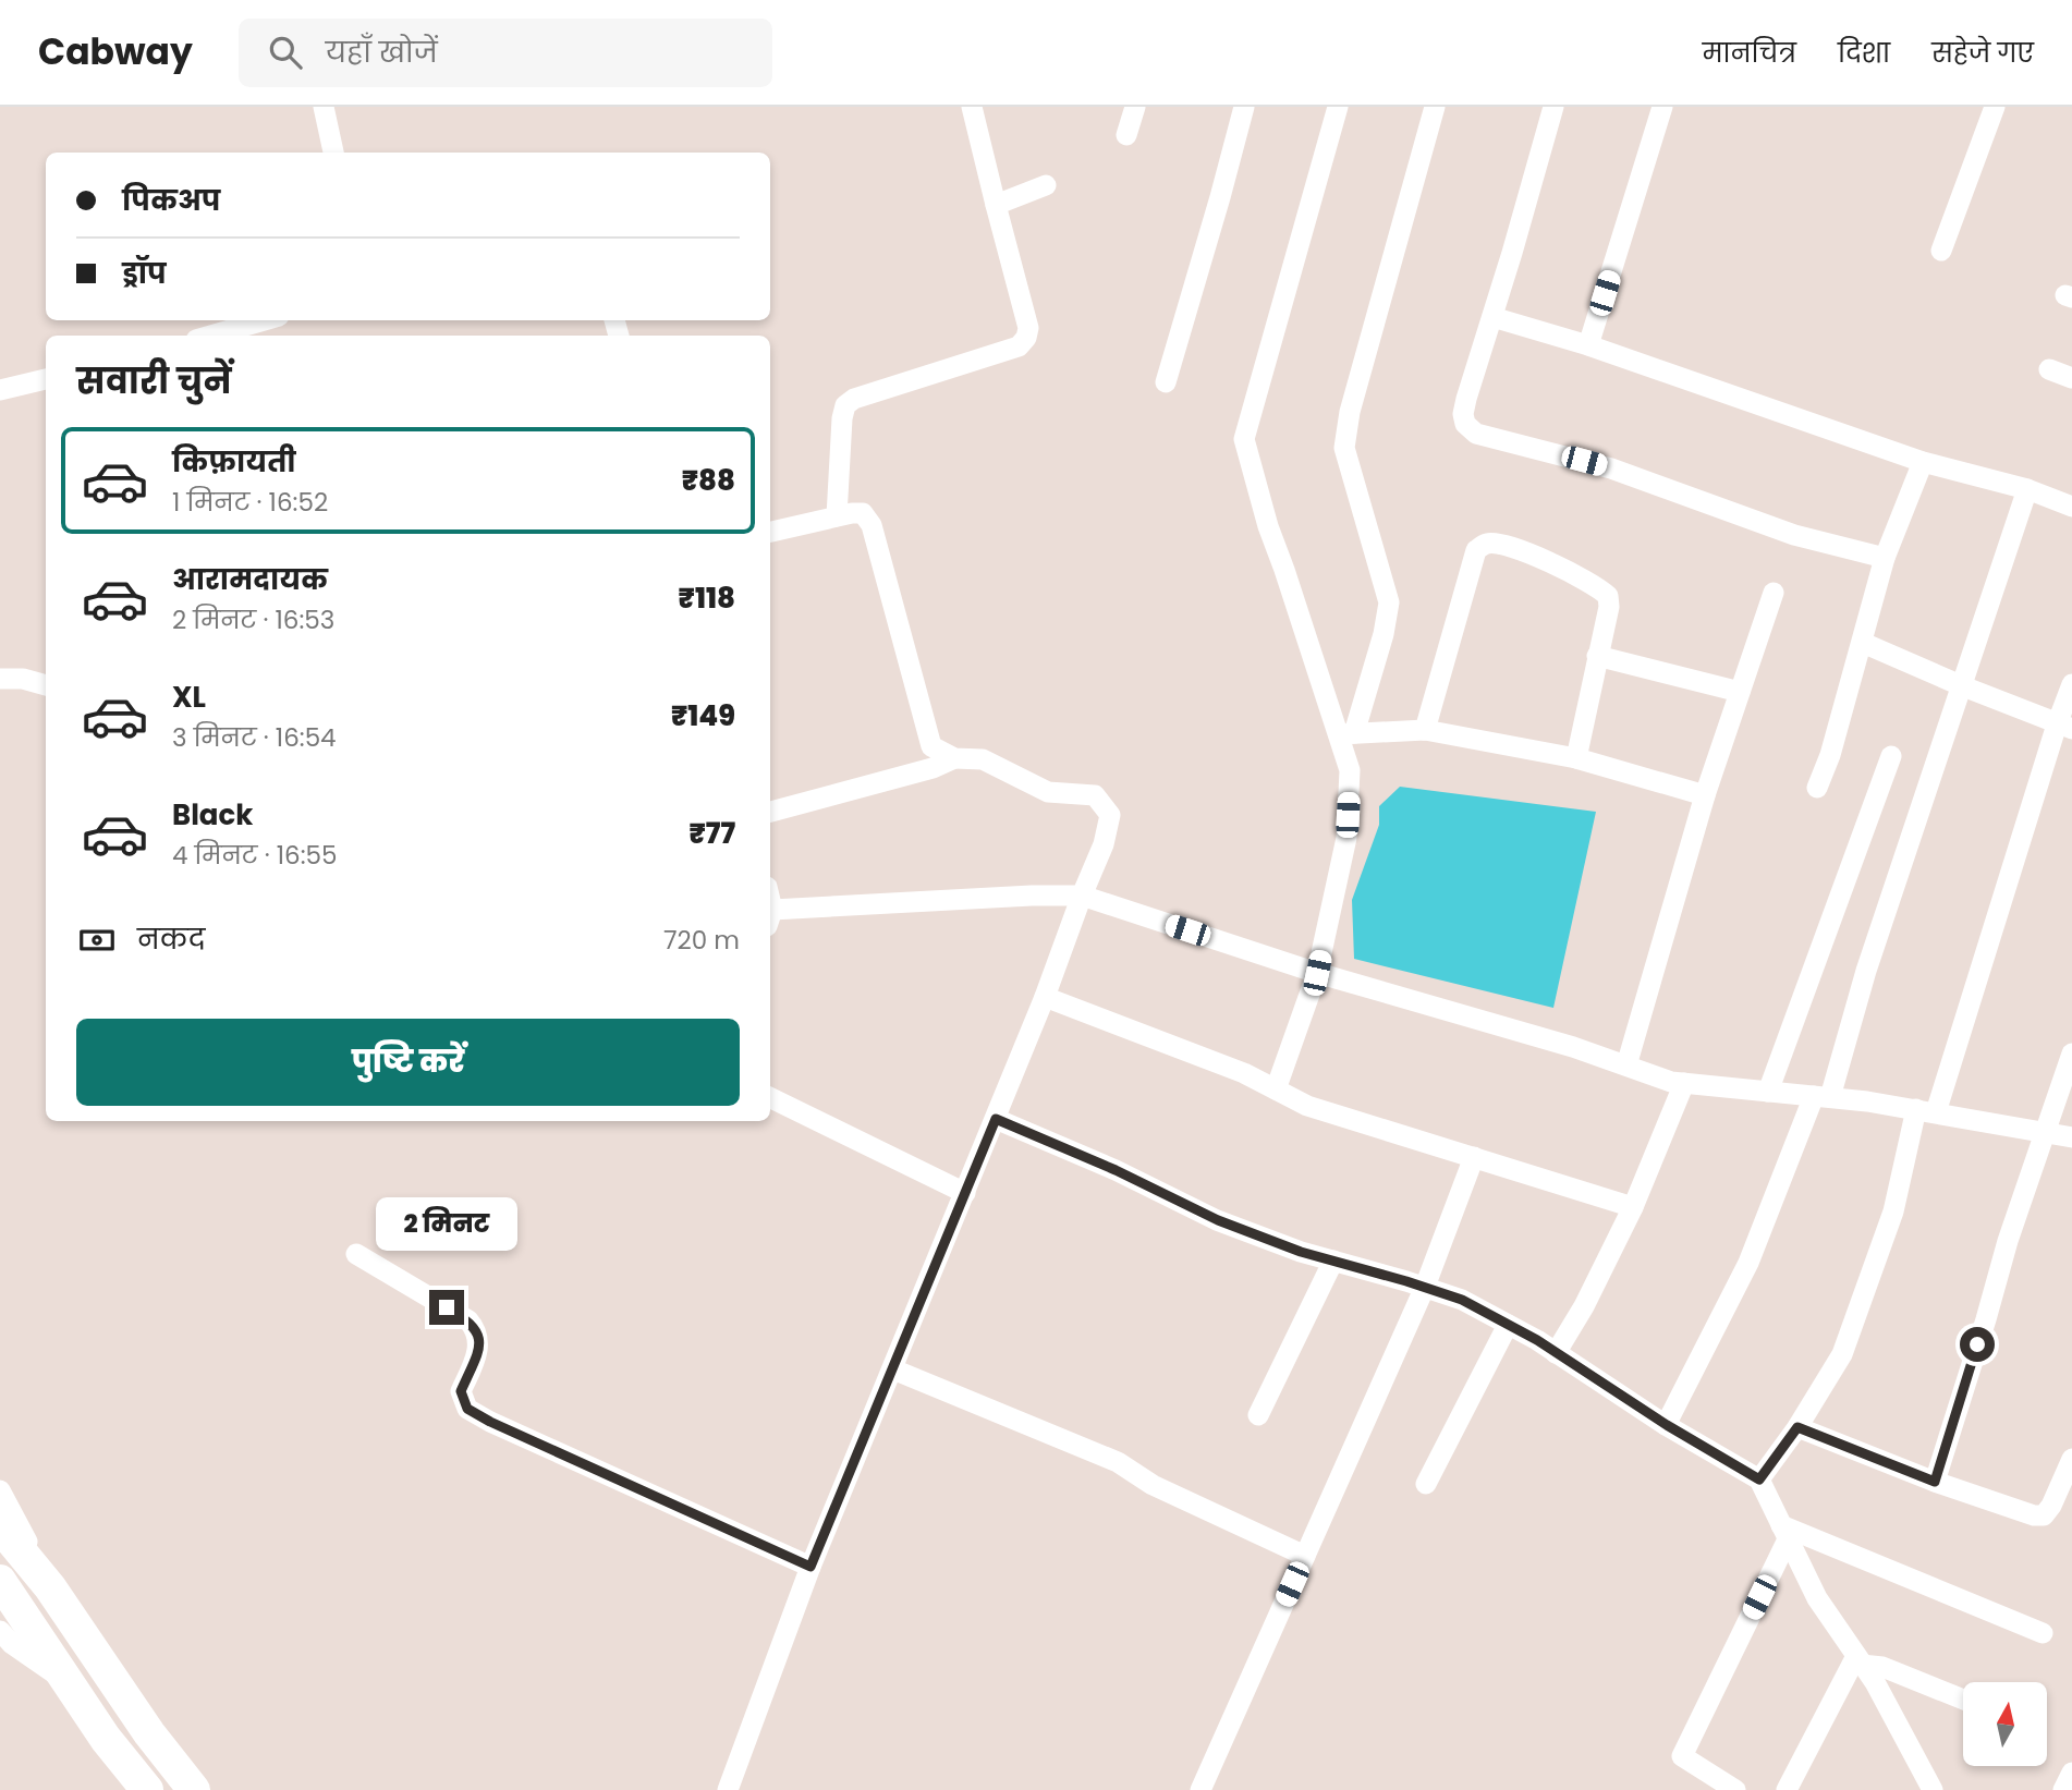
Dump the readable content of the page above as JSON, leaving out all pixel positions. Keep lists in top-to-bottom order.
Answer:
{
  "north": "top",
  "page": {
    "header": "Cabway",
    "search": "यहाँ खोजें",
    "nav": ["मानचित्र", "दिशा", "सहेजे गए"],
    "banner": ["पिकअप", "ड्रॉप"],
    "heading": "सवारी चुनें",
    "list": [
      {
        "name": "किफ़ायती",
        "note": "1 मिनट · 16:52",
        "value": "₹88"
      },
      {
        "name": "आरामदायक",
        "note": "2 मिनट · 16:53",
        "value": "₹118"
      },
      {
        "name": "XL",
        "note": "3 मिनट · 16:54",
        "value": "₹149"
      },
      {
        "name": "Black",
        "note": "4 मिनट · 16:55",
        "value": "₹77"
      }
    ],
    "pay": ["नकद", "720 m"],
    "buttons": "पुष्टि करें",
    "bubble": "2 मिनट"
  }
}
